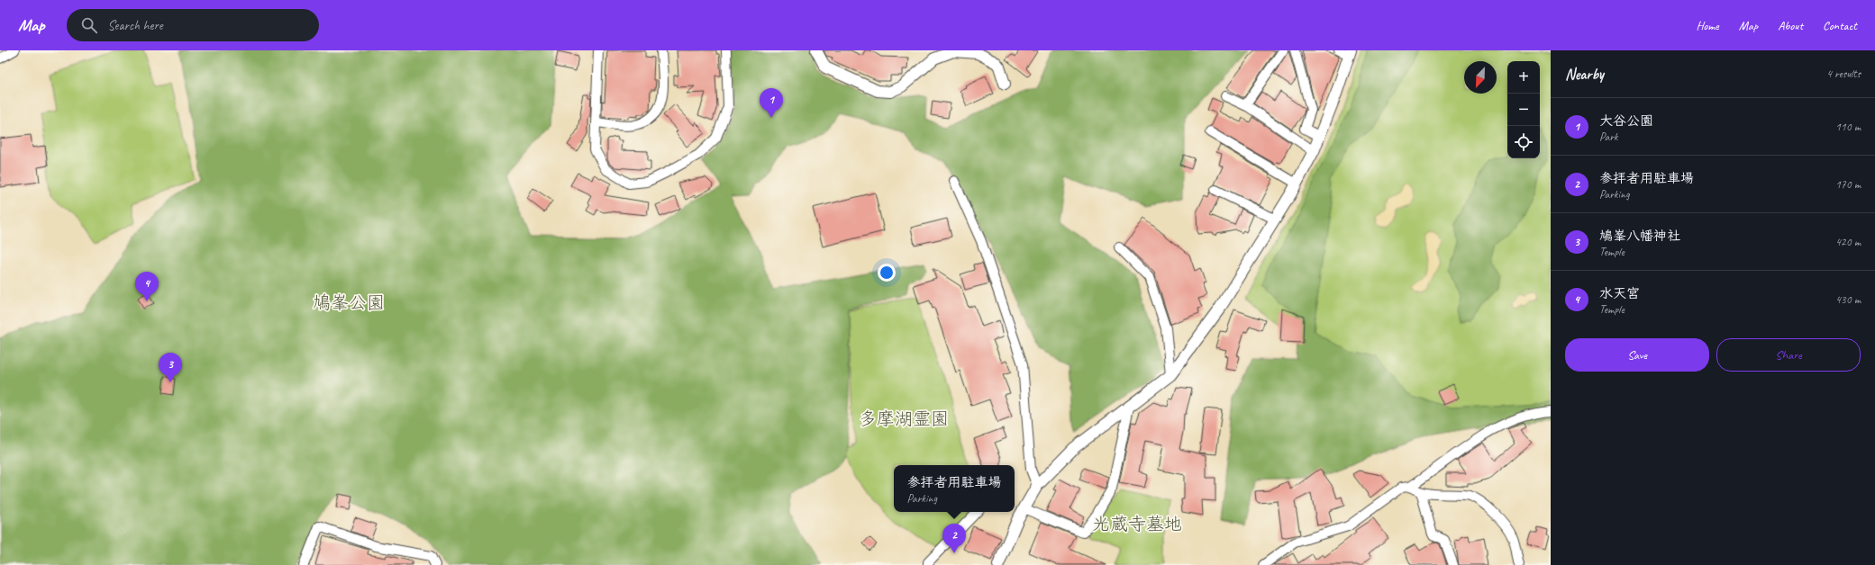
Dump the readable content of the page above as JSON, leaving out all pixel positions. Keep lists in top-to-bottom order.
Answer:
{
  "parks": ["鳩峯公園", "多摩湖霊園", "光蔵寺墓地"],
  "north": "bottom left",
  "page": {
    "header": "Map",
    "search": "Search here",
    "nav": [
      "Home",
      "Map",
      "About",
      "Contact"
    ],
    "heading": ["Nearby", "4 results"],
    "map_buttons": ["+", "−"],
    "pins": [
      "1",
      "4",
      "3",
      "2"
    ],
    "list": [
      {
        "mark": "1",
        "name": "大谷公園",
        "note": "Park",
        "value": "110 m"
      },
      {
        "mark": "2",
        "name": "参拝者用駐車場",
        "note": "Parking",
        "value": "170 m"
      },
      {
        "mark": "3",
        "name": "鳩峯八幡神社",
        "note": "Temple",
        "value": "420 m"
      },
      {
        "mark": "4",
        "name": "水天宮",
        "note": "Temple",
        "value": "430 m"
      }
    ],
    "buttons": ["Save", "Share"],
    "popup": ["参拝者用駐車場", "Parking"]
  }
}
